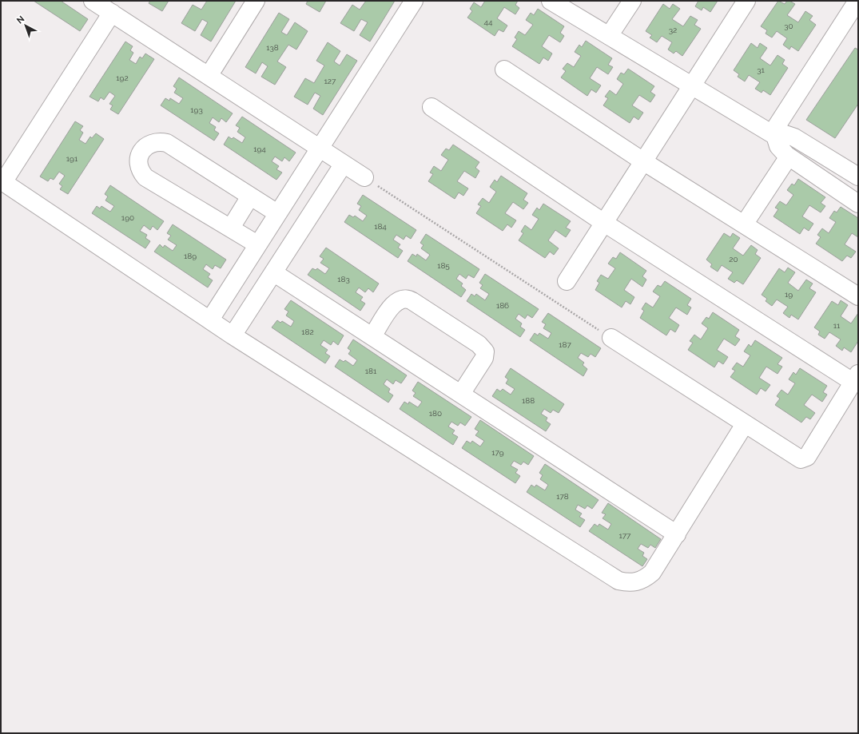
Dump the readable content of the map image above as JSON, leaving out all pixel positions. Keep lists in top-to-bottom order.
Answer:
{
  "house_numbers": [
    "44",
    "30",
    "32",
    "138",
    "31",
    "192",
    "127",
    "193",
    "194",
    "191",
    "190",
    "184",
    "189",
    "20",
    "185",
    "183",
    "19",
    "186",
    "11",
    "182",
    "187",
    "181",
    "188",
    "180",
    "179",
    "178",
    "177"
  ],
  "north": "top left"
}
